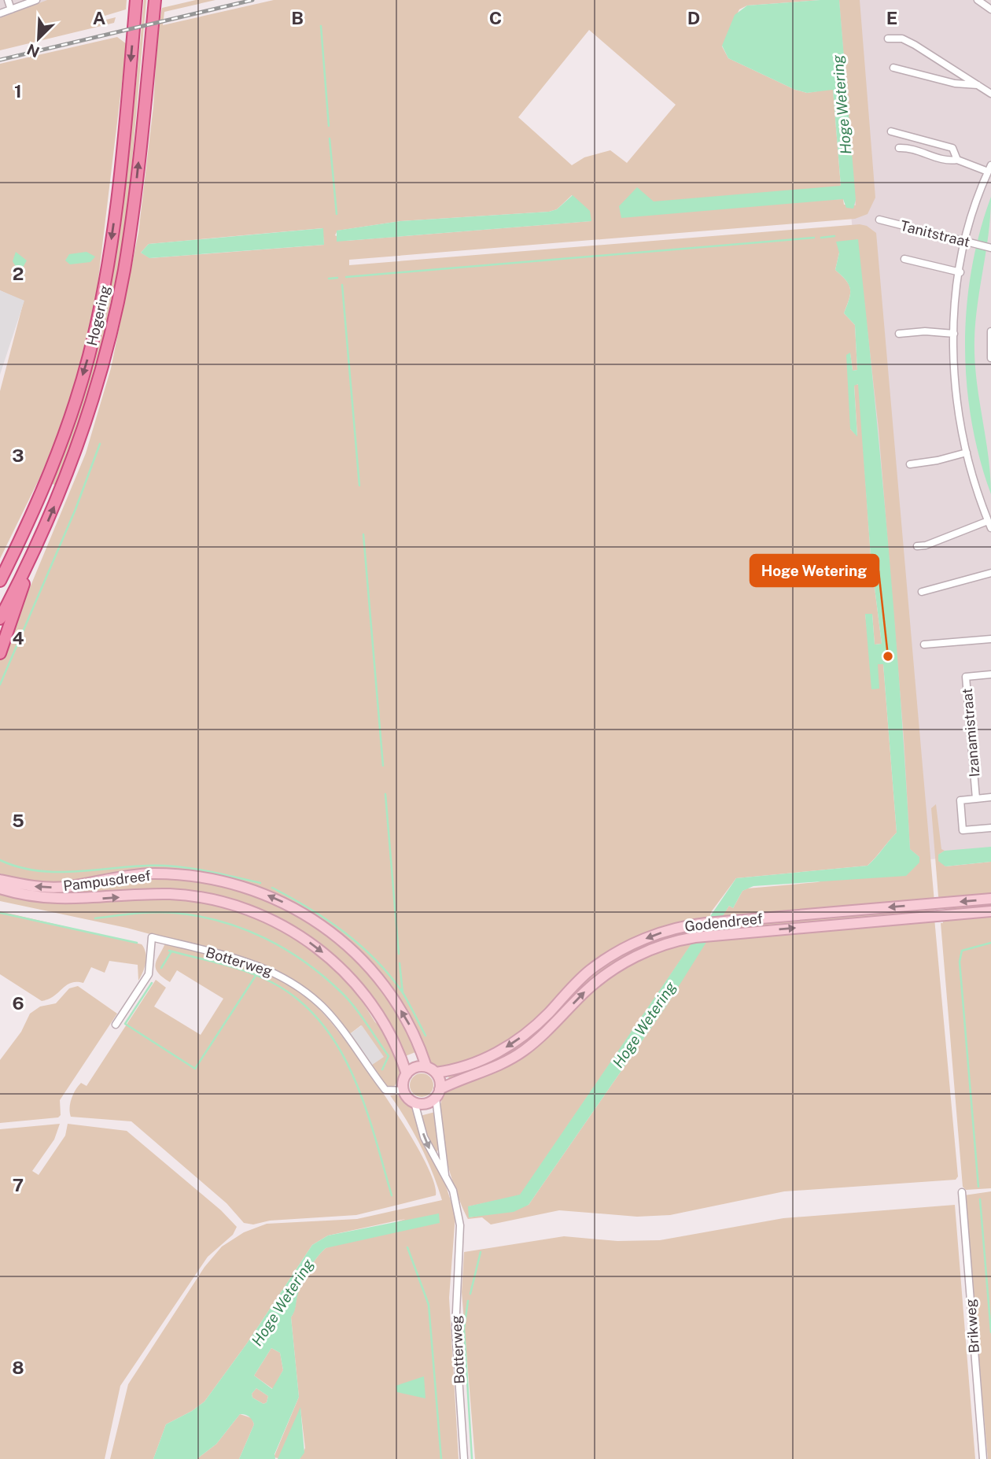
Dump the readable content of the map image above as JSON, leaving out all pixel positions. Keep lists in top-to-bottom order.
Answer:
{
  "streets": {
    "highway": ["Hogering"],
    "main road": ["Pampusdreef", "Godendreef"],
    "street": [
      "Tanitstraat",
      "Izanamistraat",
      "Botterweg",
      "Brikweg"
    ]
  },
  "crossings": [
    ["Pampusdreef", "Godendreef"],
    ["Pampusdreef", "Botterweg"],
    ["Godendreef", "Botterweg"]
  ],
  "water": ["Hoge Wetering"],
  "places": ["Hoge Wetering"],
  "north": "bottom left",
  "grid": {
    "columns": [
      "A",
      "B",
      "C",
      "D",
      "E"
    ],
    "rows": [
      "1",
      "2",
      "3",
      "4",
      "5",
      "6",
      "7",
      "8"
    ]
  }
}
